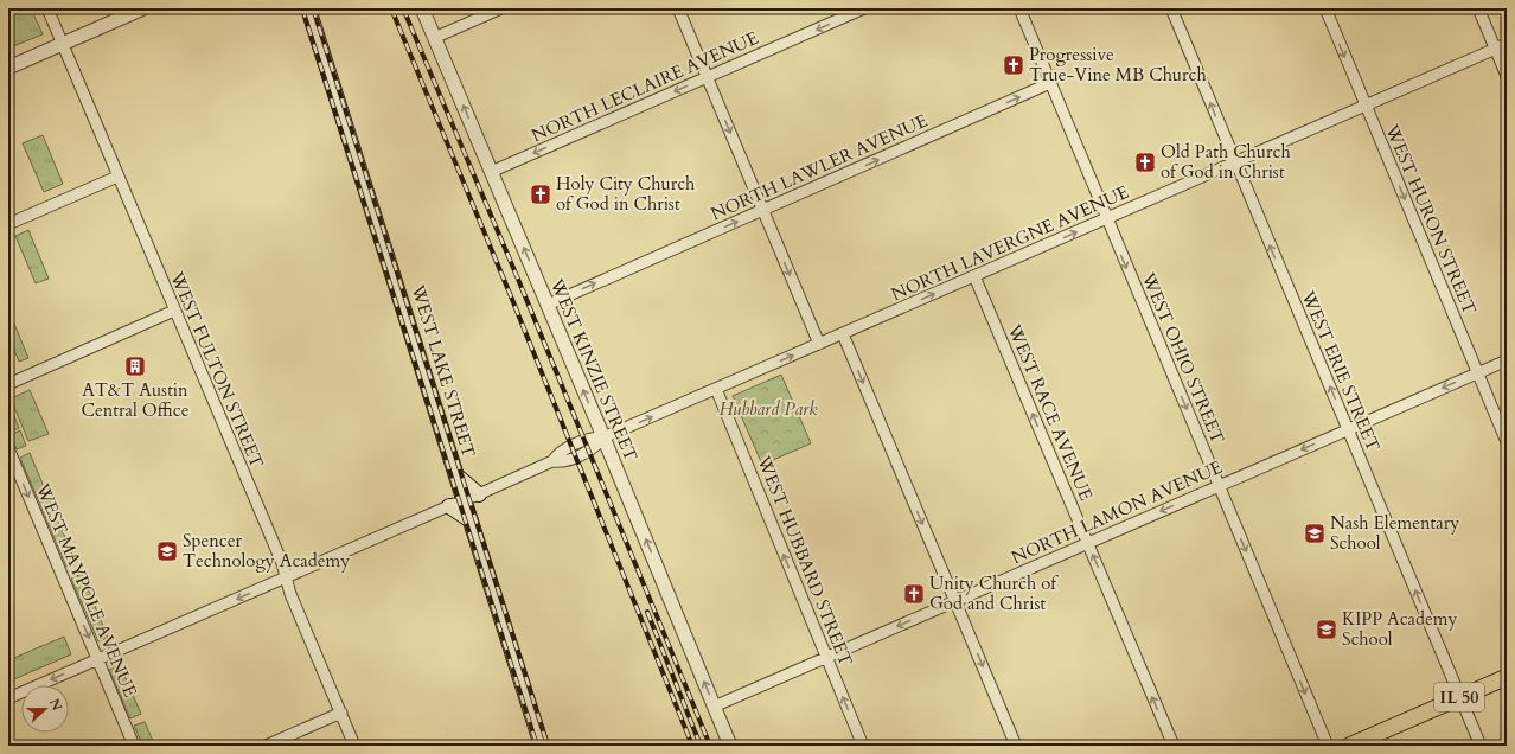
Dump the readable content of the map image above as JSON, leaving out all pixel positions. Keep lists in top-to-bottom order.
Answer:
{
  "streets": {
    "main road": ["WEST LAKE STREET", "IL 50"],
    "street": [
      "NORTH LECLAIRE AVENUE",
      "NORTH LAWLER AVENUE",
      "WEST HURON STREET",
      "NORTH LAVERGNE AVENUE",
      "WEST OHIO STREET",
      "WEST FULTON STREET",
      "WEST KINZIE STREET",
      "WEST ERIE STREET",
      "WEST RACE AVENUE",
      "NORTH LAMON AVENUE",
      "WEST HUBBARD STREET",
      "WEST MAYPOLE AVENUE"
    ]
  },
  "crossings": [
    ["NORTH LECLAIRE AVENUE", "WEST KINZIE STREET"],
    ["NORTH LAWLER AVENUE", "WEST OHIO STREET"],
    ["NORTH LAWLER AVENUE", "WEST KINZIE STREET"],
    ["WEST HURON STREET", "NORTH LAVERGNE AVENUE"],
    ["WEST HURON STREET", "NORTH LAMON AVENUE"],
    ["NORTH LAVERGNE AVENUE", "WEST OHIO STREET"],
    ["NORTH LAVERGNE AVENUE", "WEST FULTON STREET"],
    ["NORTH LAVERGNE AVENUE", "WEST KINZIE STREET"],
    ["NORTH LAVERGNE AVENUE", "WEST LAKE STREET"],
    ["NORTH LAVERGNE AVENUE", "WEST ERIE STREET"],
    ["NORTH LAVERGNE AVENUE", "WEST RACE AVENUE"],
    ["NORTH LAVERGNE AVENUE", "WEST HUBBARD STREET"],
    ["NORTH LAVERGNE AVENUE", "WEST MAYPOLE AVENUE"],
    ["WEST OHIO STREET", "NORTH LAMON AVENUE"],
    ["WEST KINZIE STREET", "NORTH LAMON AVENUE"],
    ["WEST ERIE STREET", "NORTH LAMON AVENUE"],
    ["WEST ERIE STREET", "IL 50"],
    ["WEST RACE AVENUE", "NORTH LAMON AVENUE"],
    ["NORTH LAMON AVENUE", "WEST HUBBARD STREET"]
  ],
  "one_way": [
    "NORTH LECLAIRE AVENUE",
    "NORTH LAWLER AVENUE",
    "WEST HURON STREET",
    "WEST OHIO STREET",
    "WEST KINZIE STREET",
    "WEST ERIE STREET",
    "WEST RACE AVENUE",
    "NORTH LAMON AVENUE",
    "WEST HUBBARD STREET",
    "WEST MAYPOLE AVENUE"
  ],
  "parks": ["Hubbard Park"],
  "places": {
    "church": [
      "Progressive True-Vine MB Church",
      "Old Path Church of God in Christ",
      "Holy City Church of God in Christ",
      "Unity Church of God and Christ"
    ],
    "building": ["AT&T Austin Central Office"],
    "school or university": ["Nash Elementary School", "Spencer Technology Academy", "KIPP Academy School"]
  },
  "north": "right"
}
